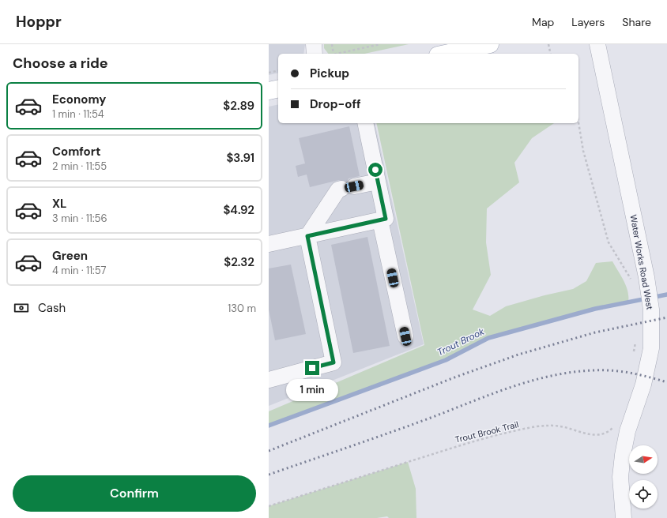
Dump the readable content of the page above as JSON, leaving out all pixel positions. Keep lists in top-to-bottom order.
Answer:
{
  "streets": {
    "street": ["Water Works Road West"],
    "path": ["Trout Brook Trail"]
  },
  "water": ["Trout Brook"],
  "north": "right",
  "page": {
    "header": "Hoppr",
    "nav": ["Map", "Layers", "Share"],
    "heading": "Choose a ride",
    "banner": ["Pickup", "Drop-off"],
    "list": [
      {
        "name": "Economy",
        "note": "1 min · 11:54",
        "value": "$2.89"
      },
      {
        "name": "Comfort",
        "note": "2 min · 11:55",
        "value": "$3.91"
      },
      {
        "name": "XL",
        "note": "3 min · 11:56",
        "value": "$4.92"
      },
      {
        "name": "Green",
        "note": "4 min · 11:57",
        "value": "$2.32"
      }
    ],
    "pay": ["Cash", "130 m"],
    "bubble": "1 min",
    "buttons": "Confirm"
  }
}
